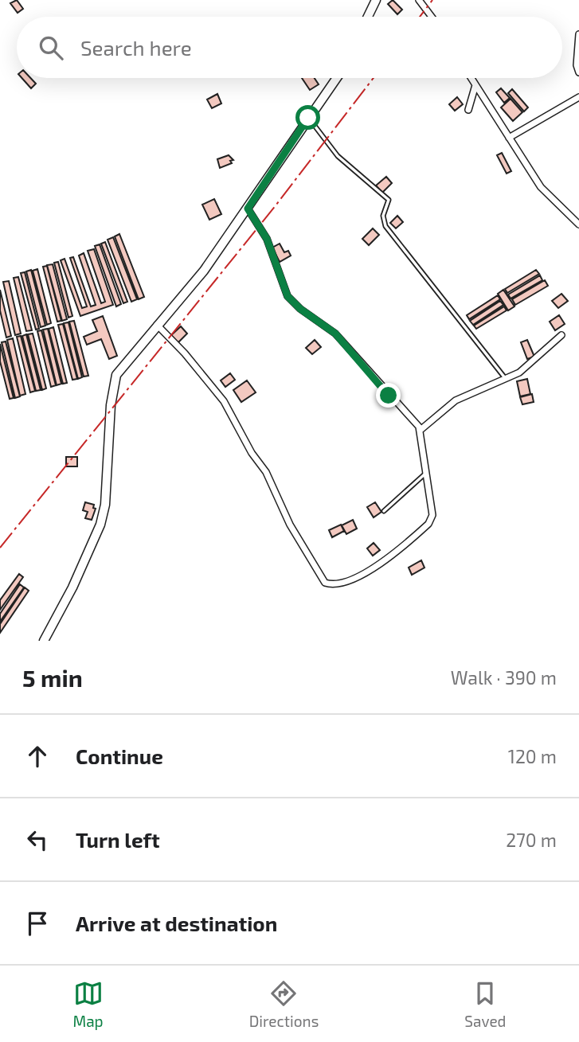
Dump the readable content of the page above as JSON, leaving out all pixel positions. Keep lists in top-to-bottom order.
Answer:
{
  "page": {
    "search": "Search here",
    "heading": ["5 min", "Walk · 390 m"],
    "list": [
      ["Continue", "120 m"],
      ["Turn left", "270 m"],
      "Arrive at destination"
    ],
    "nav": ["Map", "Directions", "Saved"]
  }
}
